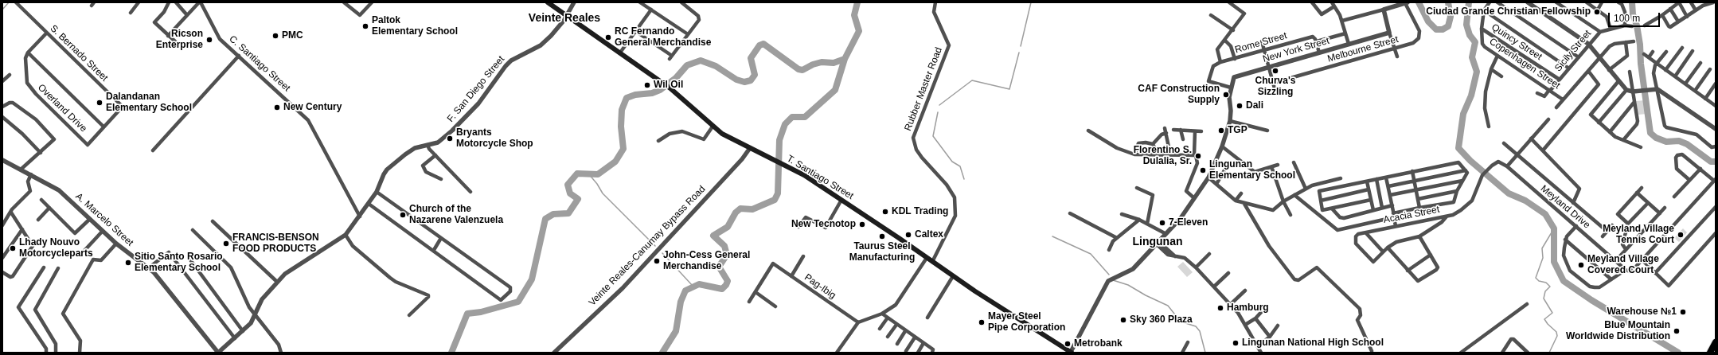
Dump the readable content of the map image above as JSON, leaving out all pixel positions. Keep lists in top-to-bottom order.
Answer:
{
  "streets": {
    "main road": ["T. Santiago Street"],
    "street": [
      "Quincy Street",
      "Rome Street",
      "Melbourne Street",
      "New York Street",
      "Sicily Street",
      "S. Bernado Street",
      "C. Santiago Street",
      "Copenhagen Street",
      "F. San Diego Street",
      "Rubber Master Road",
      "Overland Drive",
      "Meyland Drive",
      "Acacia Street",
      "A. Marcelo Street",
      "Veinte Reales-Canumay Bypass Road",
      "Pag-Ibig"
    ]
  },
  "crossings": [
    ["Quincy Street", "Sicily Street"],
    ["Quincy Street", "Copenhagen Street"],
    ["New York Street", "T. Santiago Street"],
    ["Sicily Street", "Copenhagen Street"],
    ["S. Bernado Street", "Overland Drive"],
    ["C. Santiago Street", "F. San Diego Street"],
    ["F. San Diego Street", "T. Santiago Street"],
    ["F. San Diego Street", "A. Marcelo Street"],
    ["Rubber Master Road", "T. Santiago Street"],
    ["T. Santiago Street", "Veinte Reales-Canumay Bypass Road"],
    ["Meyland Drive", "Acacia Street"]
  ],
  "districts": ["Veinte Reales", "Lingunan"],
  "places": [
    "Ciudad Grande Christian Fellowship",
    "Paltok Elementary School",
    "PMC",
    "RC Fernando General Merchandise",
    "Ricson Enterprise",
    "Churva's Sizzling",
    "Wil Oil",
    "CAF Construction Supply",
    "Dalandanan Elementary School",
    "Dali",
    "New Century",
    "TGP",
    "Bryants Motorcycle Shop",
    "Florentino S. Dulalia, Sr.",
    "Lingunan Elementary School",
    "KDL Trading",
    "Church of the Nazarene Valenzuela",
    "7-Eleven",
    "New Tecnotop",
    "Caltex",
    "Meyland Village Tennis Court",
    "Taurus Steel Manufacturing",
    "FRANCIS-BENSON FOOD PRODUCTS",
    "Lhady Nouvo Motorcycleparts",
    "John-Cess General Merchandise",
    "Sitio Santo Rosario Elementary School",
    "Meyland Village Covered Court",
    "Hamburg",
    "Warehouse №1",
    "Sky 360 Plaza",
    "Mayer Steel Pipe Corporation",
    "Blue Mountain Worldwide Distribution",
    "Lingunan National High School",
    "Metrobank"
  ],
  "scale_bar": "100 m"
}
